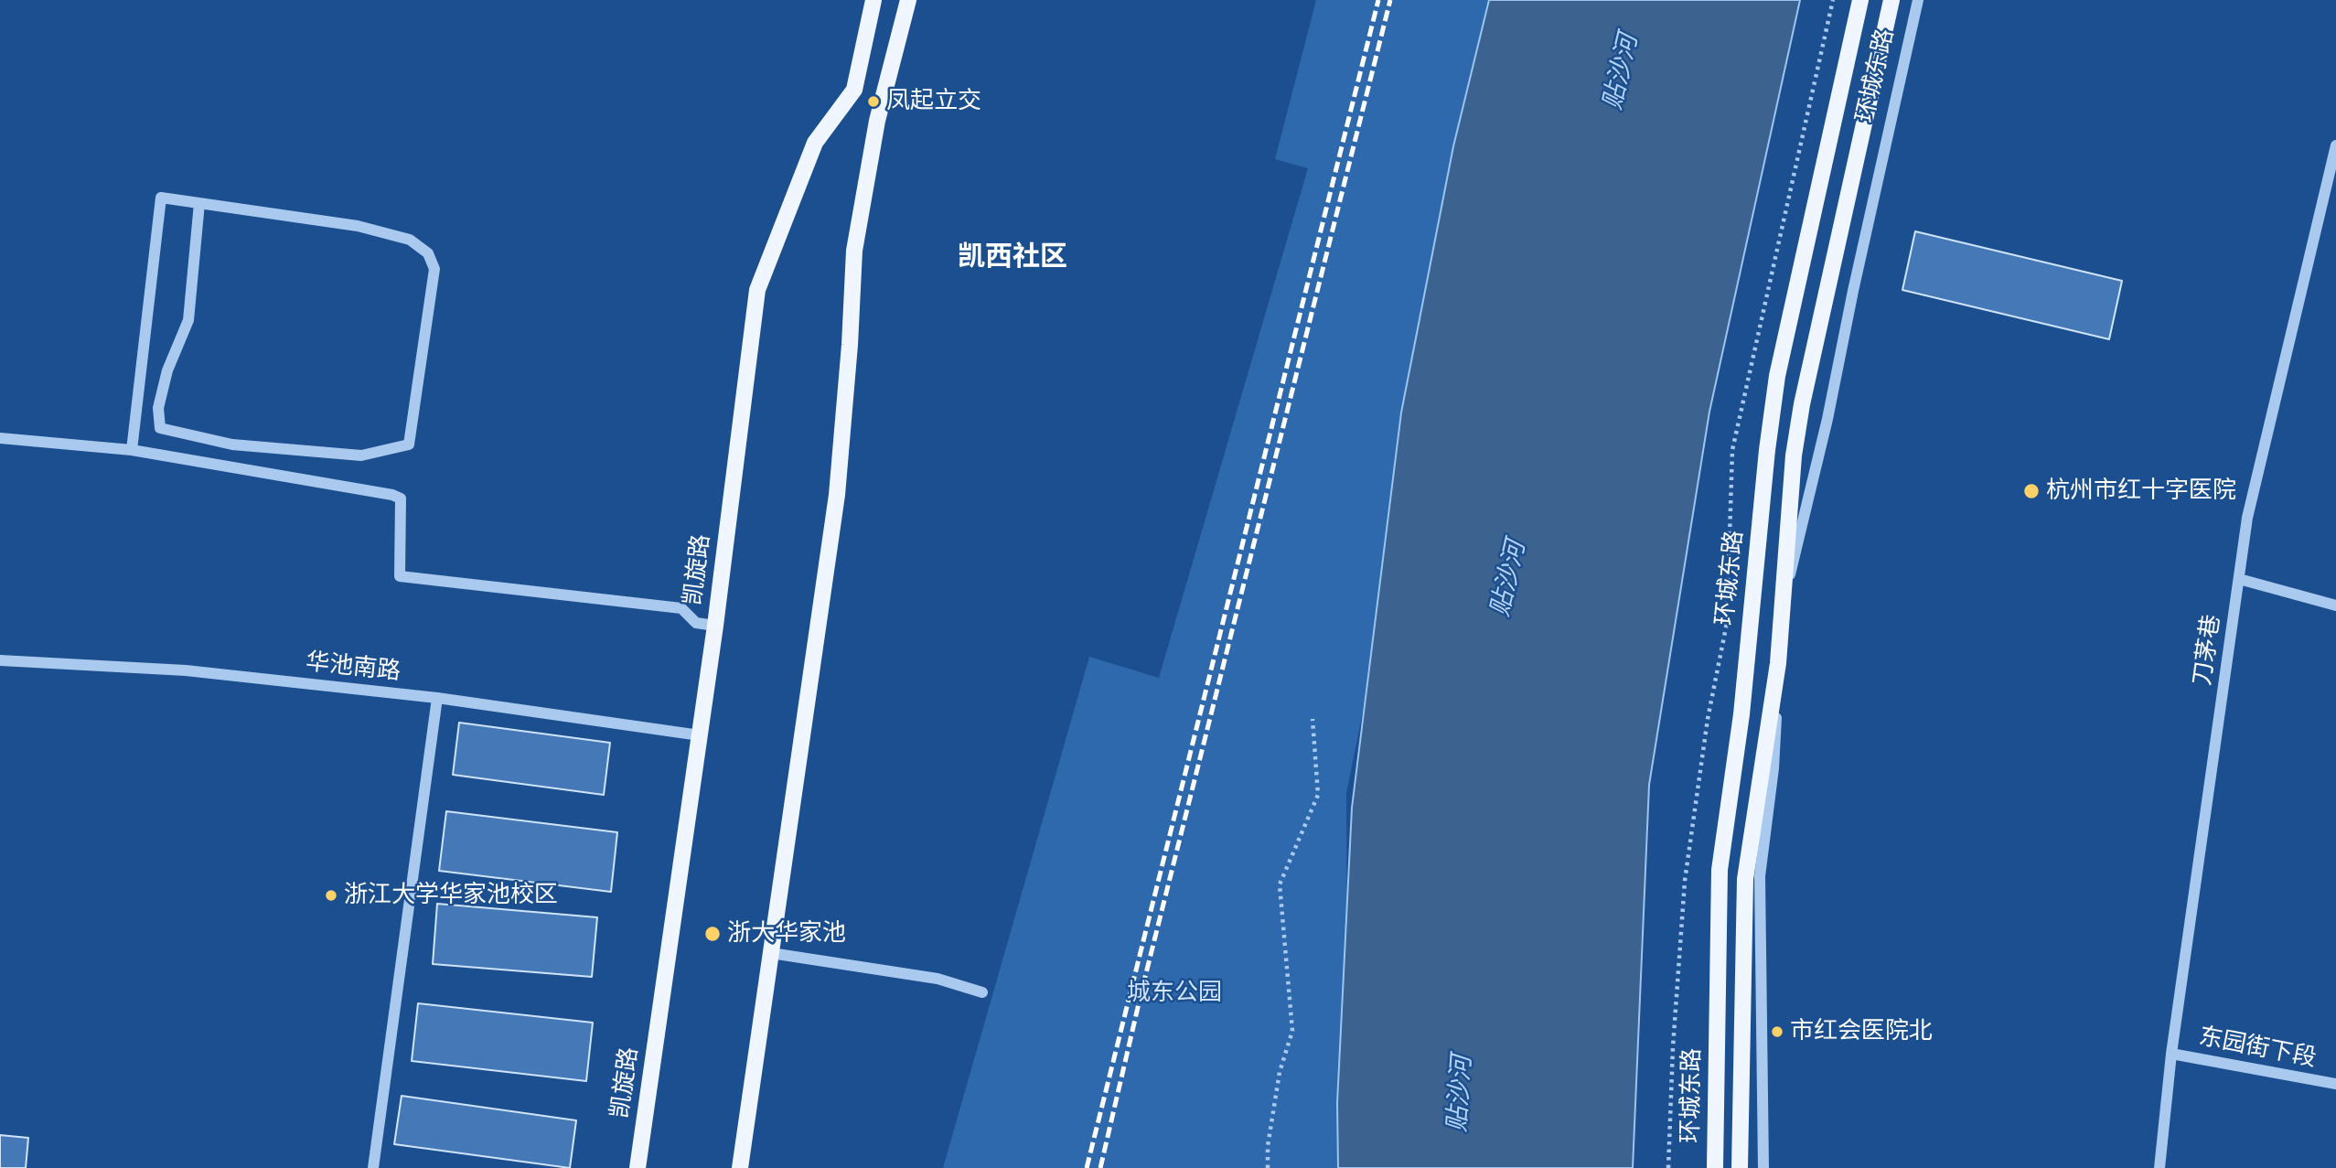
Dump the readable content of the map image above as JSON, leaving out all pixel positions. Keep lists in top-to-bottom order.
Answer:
{
  "streets": {
    "main road": ["环城东路", "凯旋路"],
    "street": ["刀茅巷", "华池南路", "东园街下段"]
  },
  "crossings": [
    ["凯旋路", "华池南路"],
    ["刀茅巷", "东园街下段"]
  ],
  "districts": ["凯西社区"],
  "water": ["贴沙河"],
  "parks": ["城东公园"],
  "places": [
    "凤起立交",
    "杭州市红十字医院",
    "浙江大学华家池校区",
    "浙大华家池",
    "市红会医院北"
  ]
}
